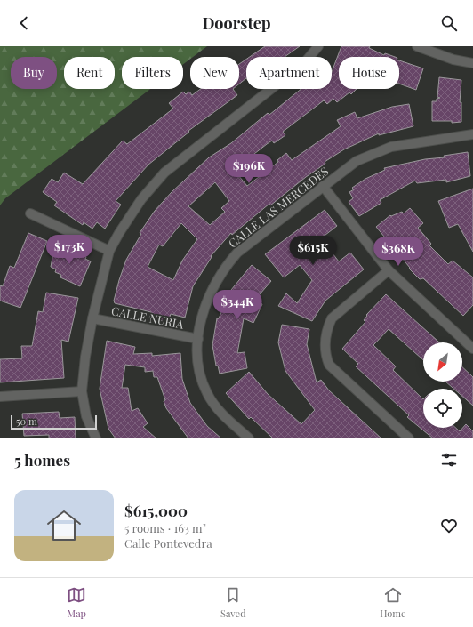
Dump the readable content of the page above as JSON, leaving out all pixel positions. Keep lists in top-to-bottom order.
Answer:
{
  "streets": {
    "street": ["CALLE LAS MERCEDES", "CALLE NURIA"]
  },
  "crossings": [
    ["CALLE LAS MERCEDES", "CALLE NURIA"]
  ],
  "scale_bar": "50 m",
  "north": "bottom left",
  "page": {
    "header": "Doorstep",
    "chip": [
      "Buy",
      "Rent",
      "Filters",
      "New",
      "Apartment",
      "House"
    ],
    "price": [
      "$196K",
      "$173K",
      "$615K",
      "$368K",
      "$344K"
    ],
    "scale": "50 m",
    "heading": "5 homes",
    "list": [
      {
        "name": "$615,000",
        "note": "5 rooms · 163 m² · Calle Pontevedra"
      }
    ],
    "tabs": ["Map", "Saved", "Home"]
  }
}
